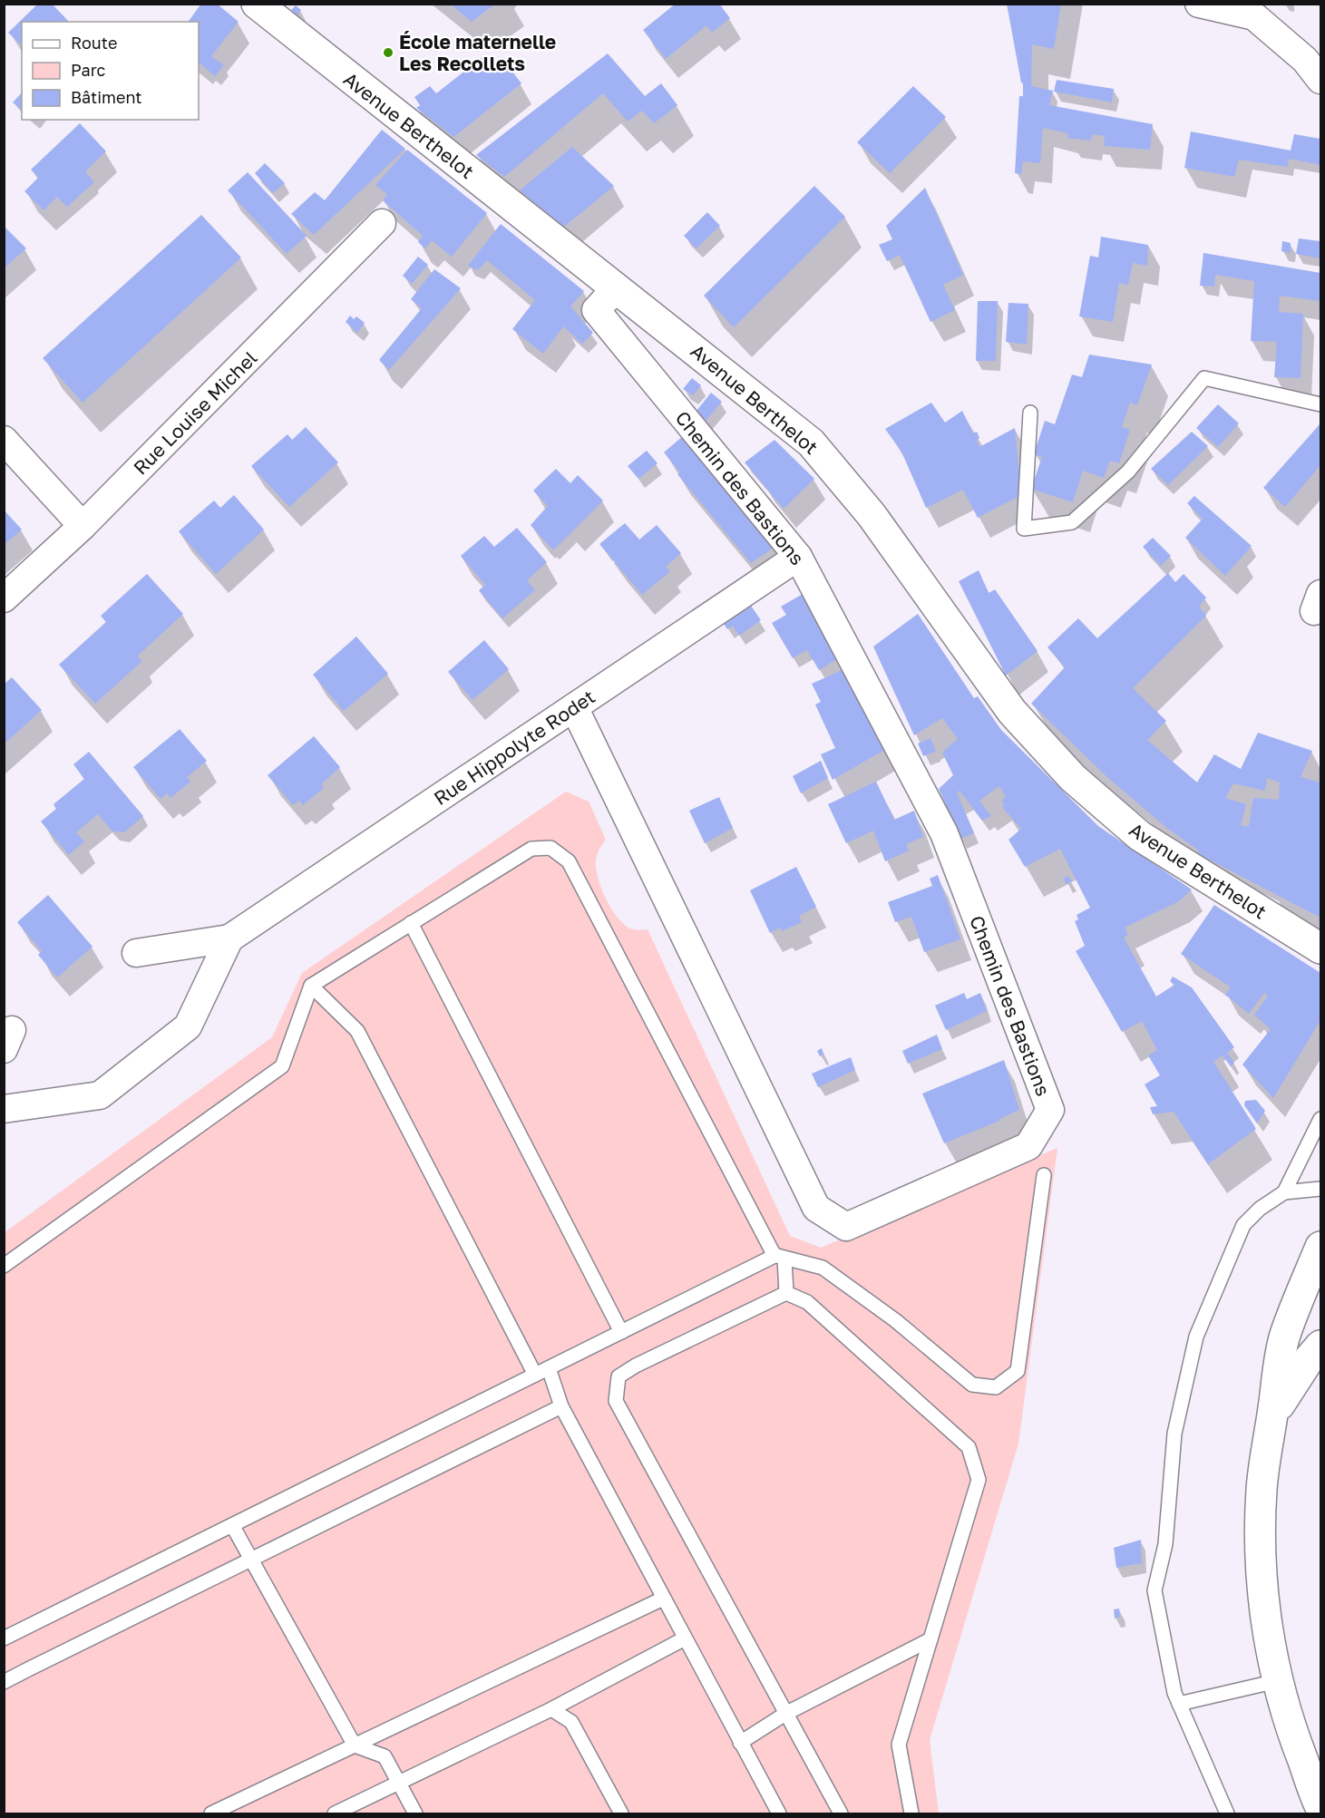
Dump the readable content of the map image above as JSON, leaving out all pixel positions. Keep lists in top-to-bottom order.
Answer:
{
  "streets": {
    "main road": ["Avenue Berthelot"],
    "street": ["Rue Louise Michel", "Chemin des Bastions", "Rue Hippolyte Rodet"]
  },
  "crossings": [
    ["Avenue Berthelot", "Chemin des Bastions"],
    ["Chemin des Bastions", "Rue Hippolyte Rodet"]
  ],
  "places": ["École maternelle Les Recollets"],
  "legend": ["Route", "Parc", "Bâtiment"]
}
